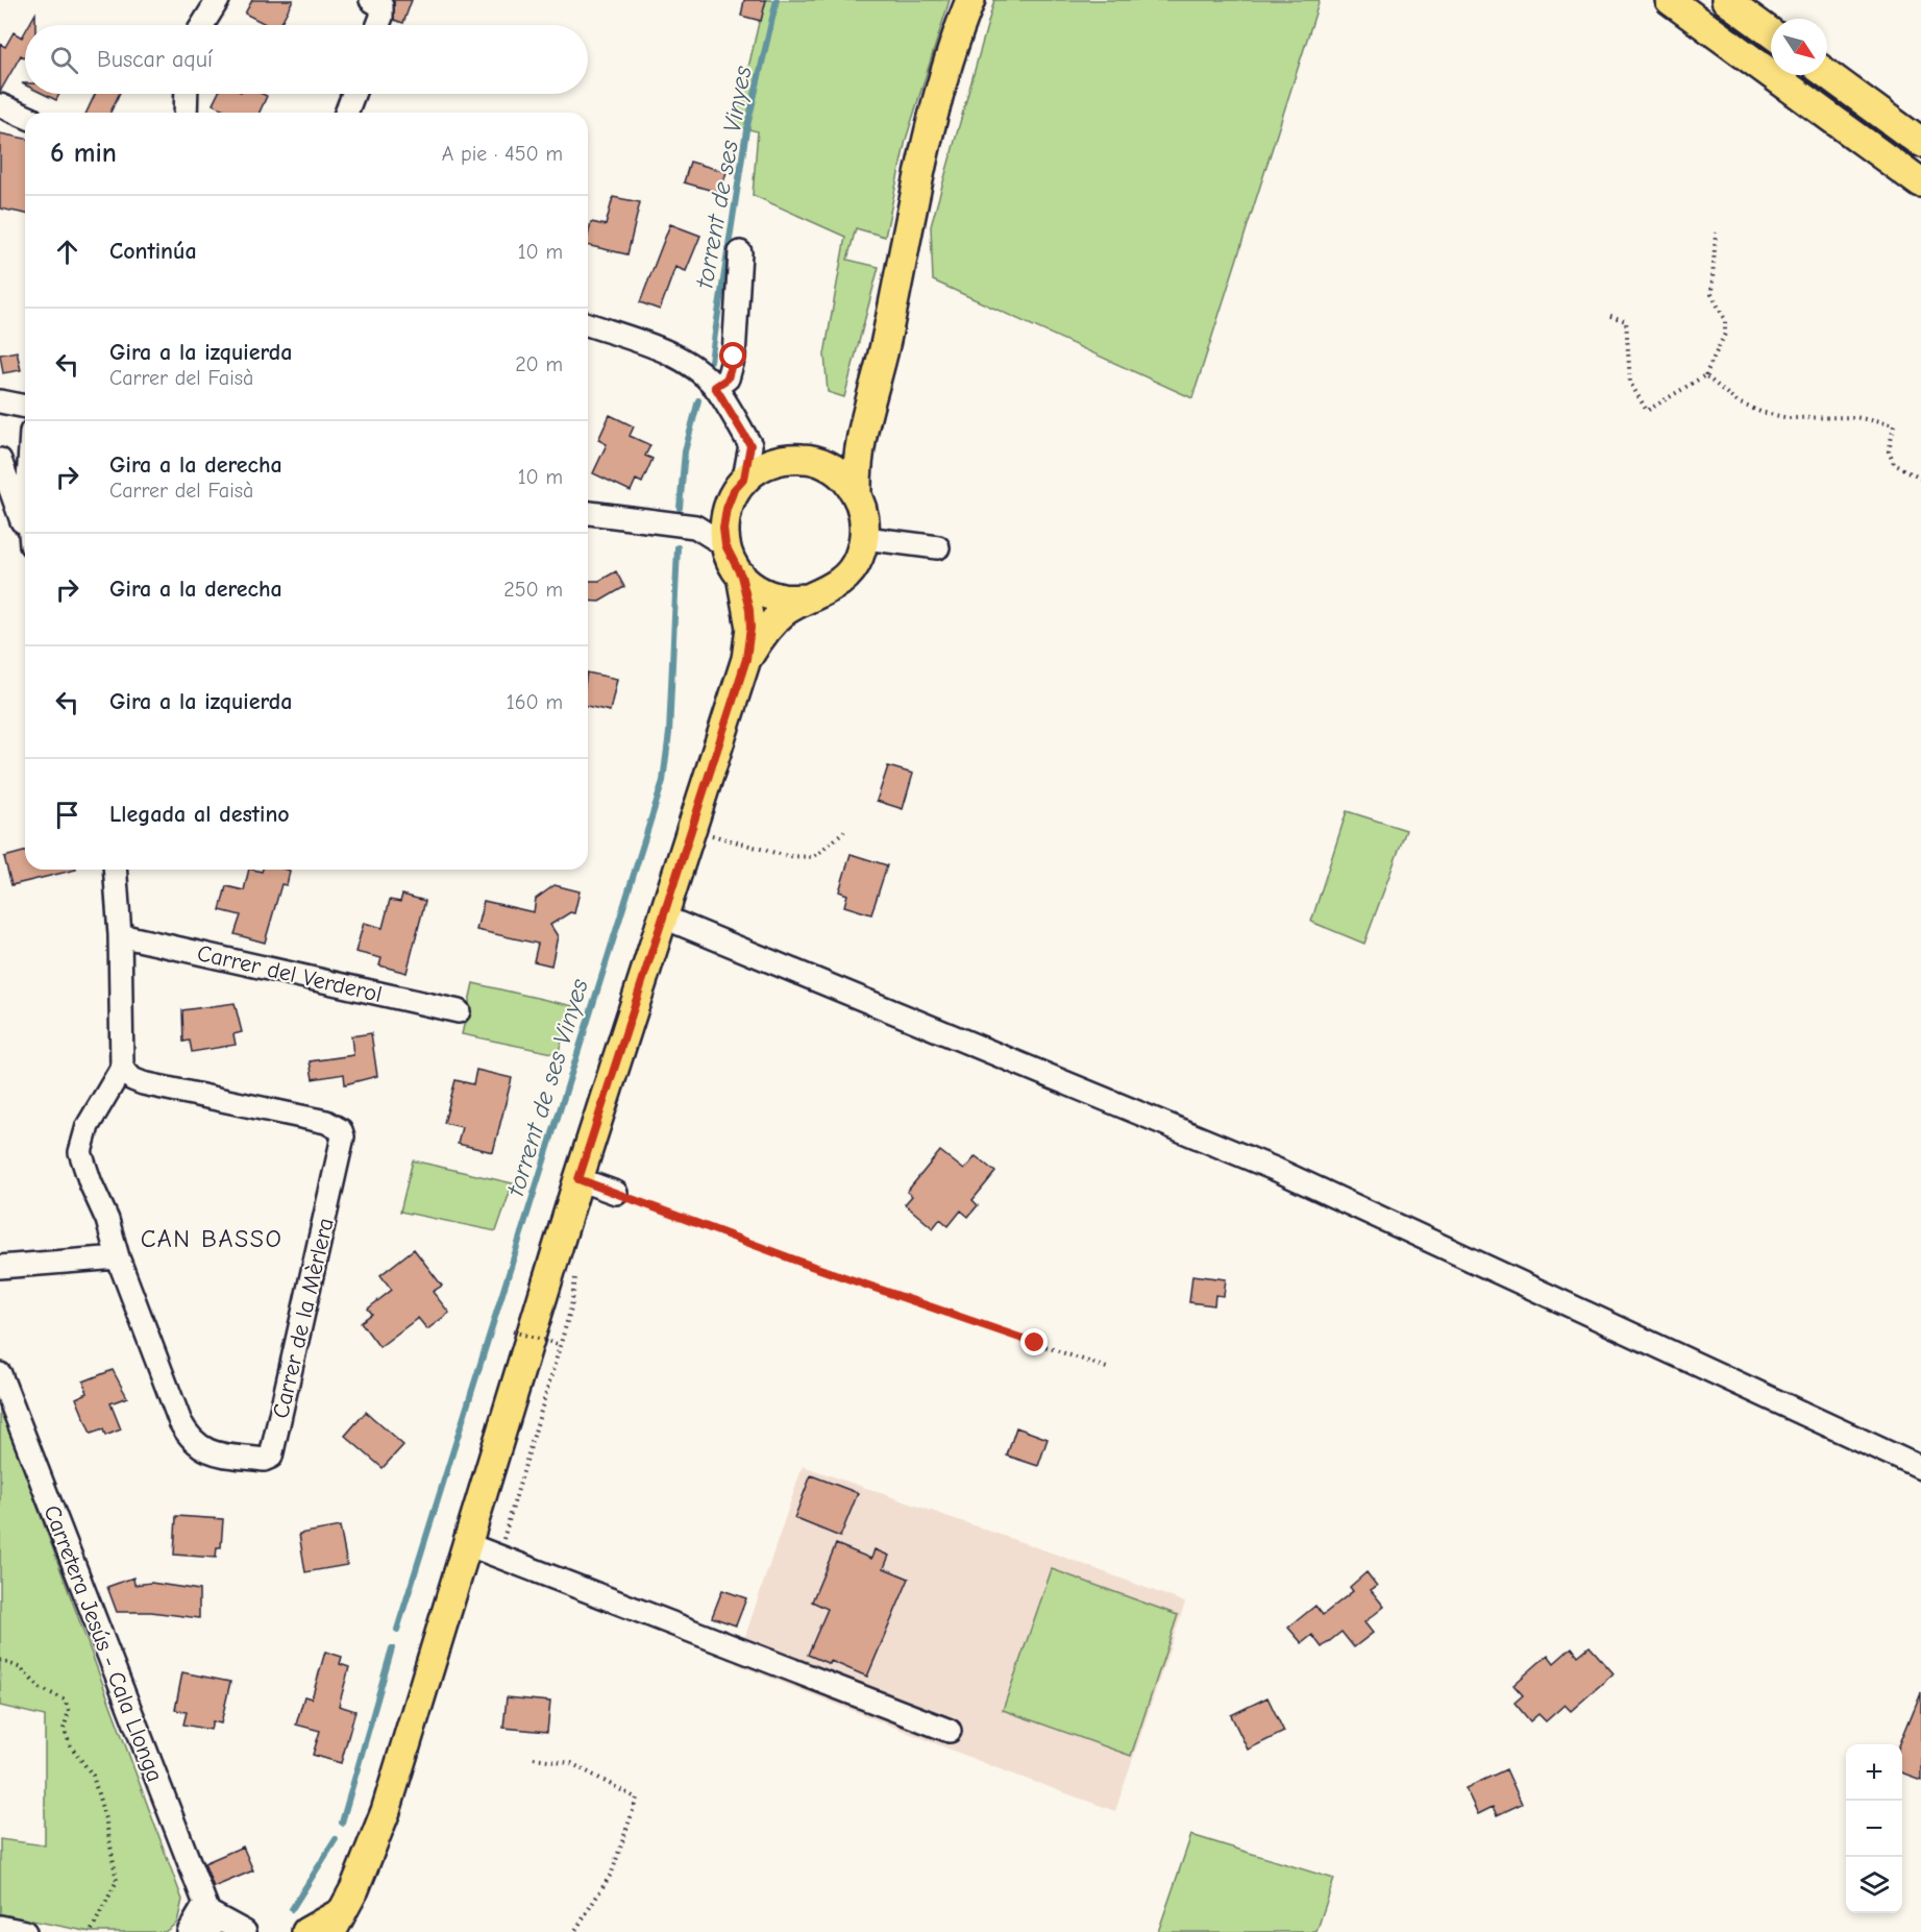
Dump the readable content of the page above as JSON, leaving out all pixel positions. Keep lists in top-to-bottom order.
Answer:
{
  "streets": {
    "street": ["Carrer del Verderol", "Carrer de la Mèrlera", "Carretera Jesús - Cala Llonga"]
  },
  "districts": ["CAN BASSO"],
  "water": ["torrent de ses Vinyes"],
  "north": "bottom right",
  "page": {
    "search": "Buscar aquí",
    "heading": ["6 min", "A pie · 450 m"],
    "list": [
      ["Continúa", "10 m"],
      ["Gira a la izquierda", "Carrer del Faisà", "20 m"],
      ["Gira a la derecha", "Carrer del Faisà", "10 m"],
      ["Gira a la derecha", "250 m"],
      ["Gira a la izquierda", "160 m"],
      "Llegada al destino"
    ],
    "map_buttons": ["+", "−"]
  }
}
